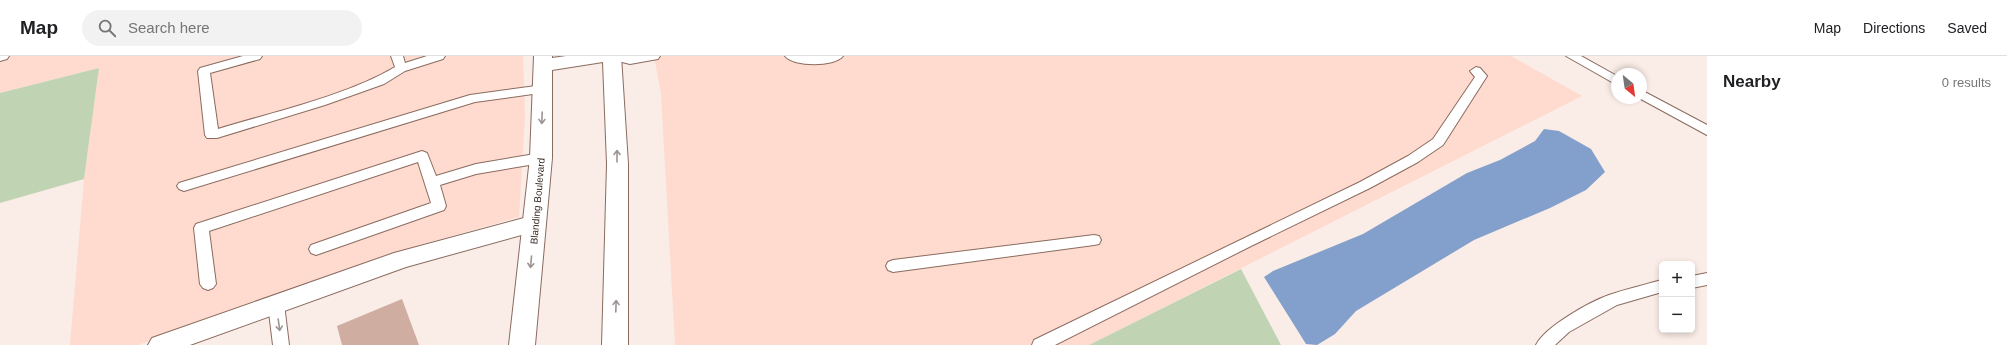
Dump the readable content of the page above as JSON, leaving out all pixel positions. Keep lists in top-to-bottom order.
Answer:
{
  "streets": {
    "main road": ["Blanding Boulevard"]
  },
  "north": "bottom right",
  "page": {
    "header": "Map",
    "search": "Search here",
    "nav": ["Map", "Directions", "Saved"],
    "heading": ["Nearby", "0 results"],
    "map_buttons": ["+", "−"]
  }
}
